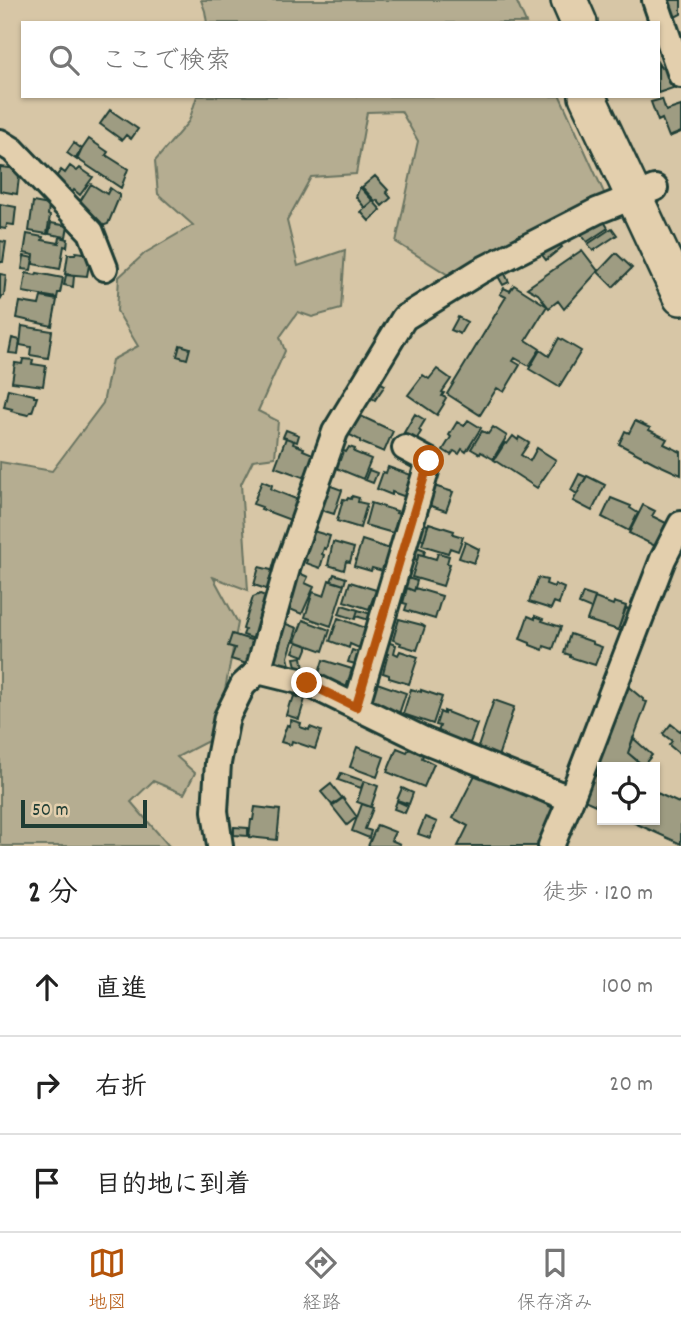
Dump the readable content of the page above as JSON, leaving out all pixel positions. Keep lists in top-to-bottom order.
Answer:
{
  "scale_bar": "50 m",
  "page": {
    "search": "ここで検索",
    "scale": "50 m",
    "heading": ["2 分", "徒歩 · 120 m"],
    "list": [
      ["直進", "100 m"],
      ["右折", "20 m"],
      "目的地に到着"
    ],
    "nav": ["地図", "経路", "保存済み"]
  }
}
